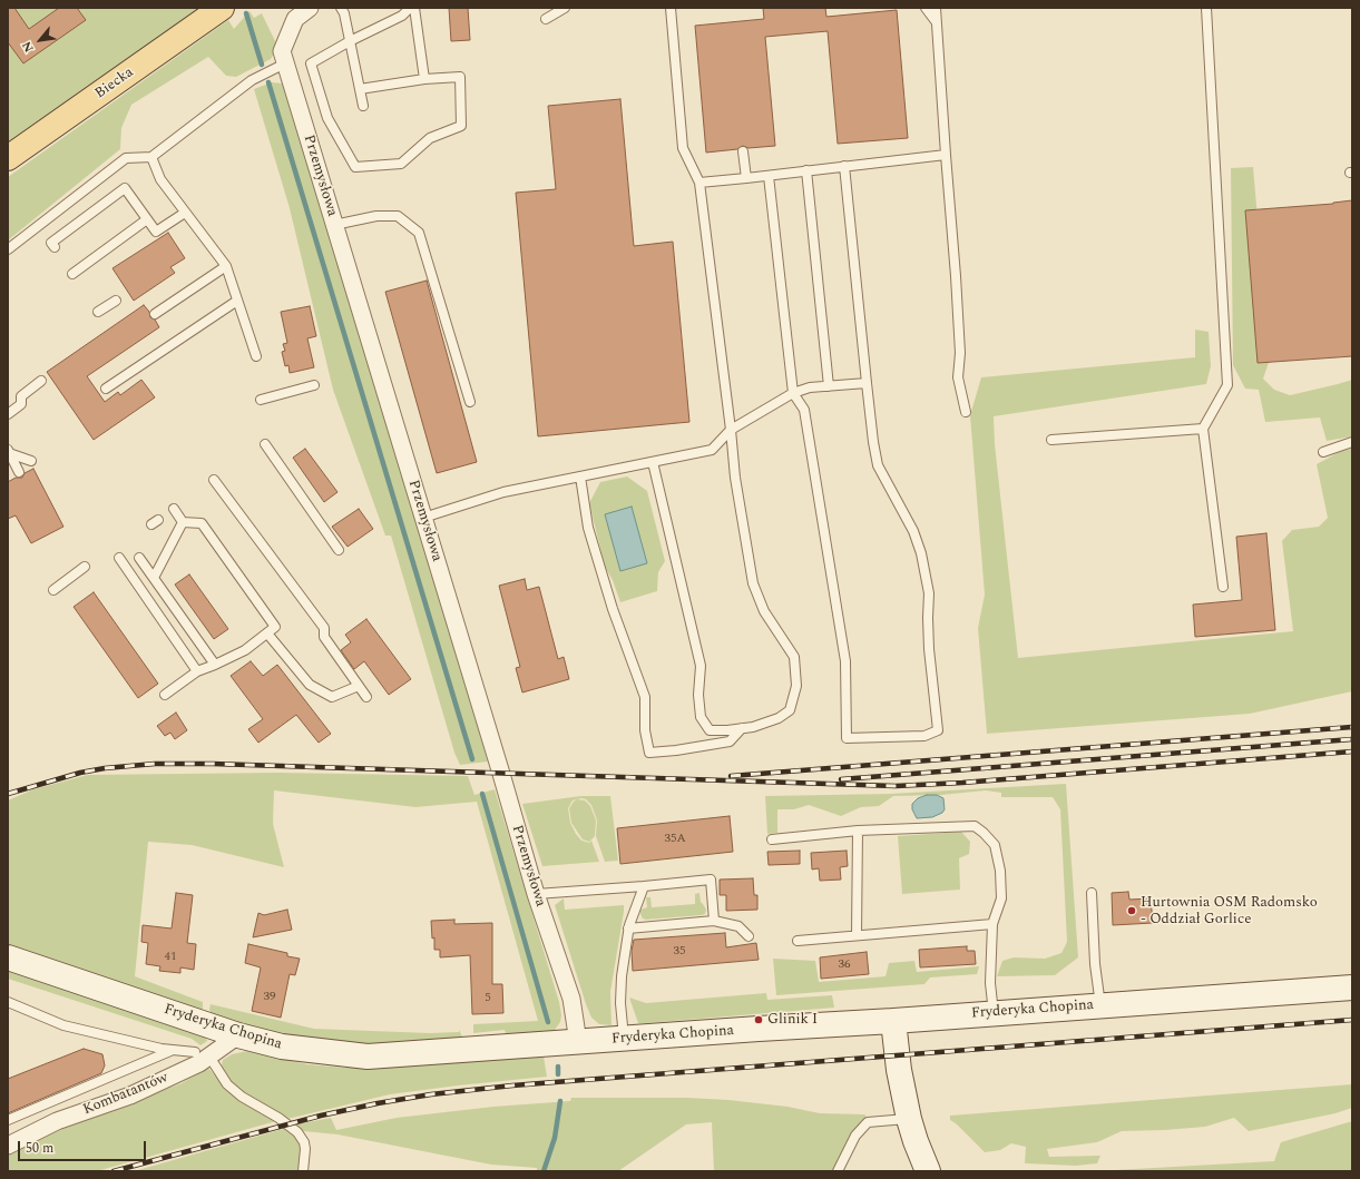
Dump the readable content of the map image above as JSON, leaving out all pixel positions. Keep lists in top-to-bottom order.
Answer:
{
  "streets": {
    "main road": ["Biecka"],
    "street": ["Przemysłowa", "Fryderyka Chopina", "Kombatantów"]
  },
  "crossings": [
    ["Przemysłowa", "Fryderyka Chopina"],
    ["Fryderyka Chopina", "Kombatantów"]
  ],
  "places": ["Hurtownia OSM Radomsko - Oddział Gorlice", "Glinik I"],
  "house_numbers": [
    "35A",
    "35",
    "41",
    "36",
    "39",
    "5"
  ],
  "scale_bar": "50 m",
  "north": "bottom left"
}
